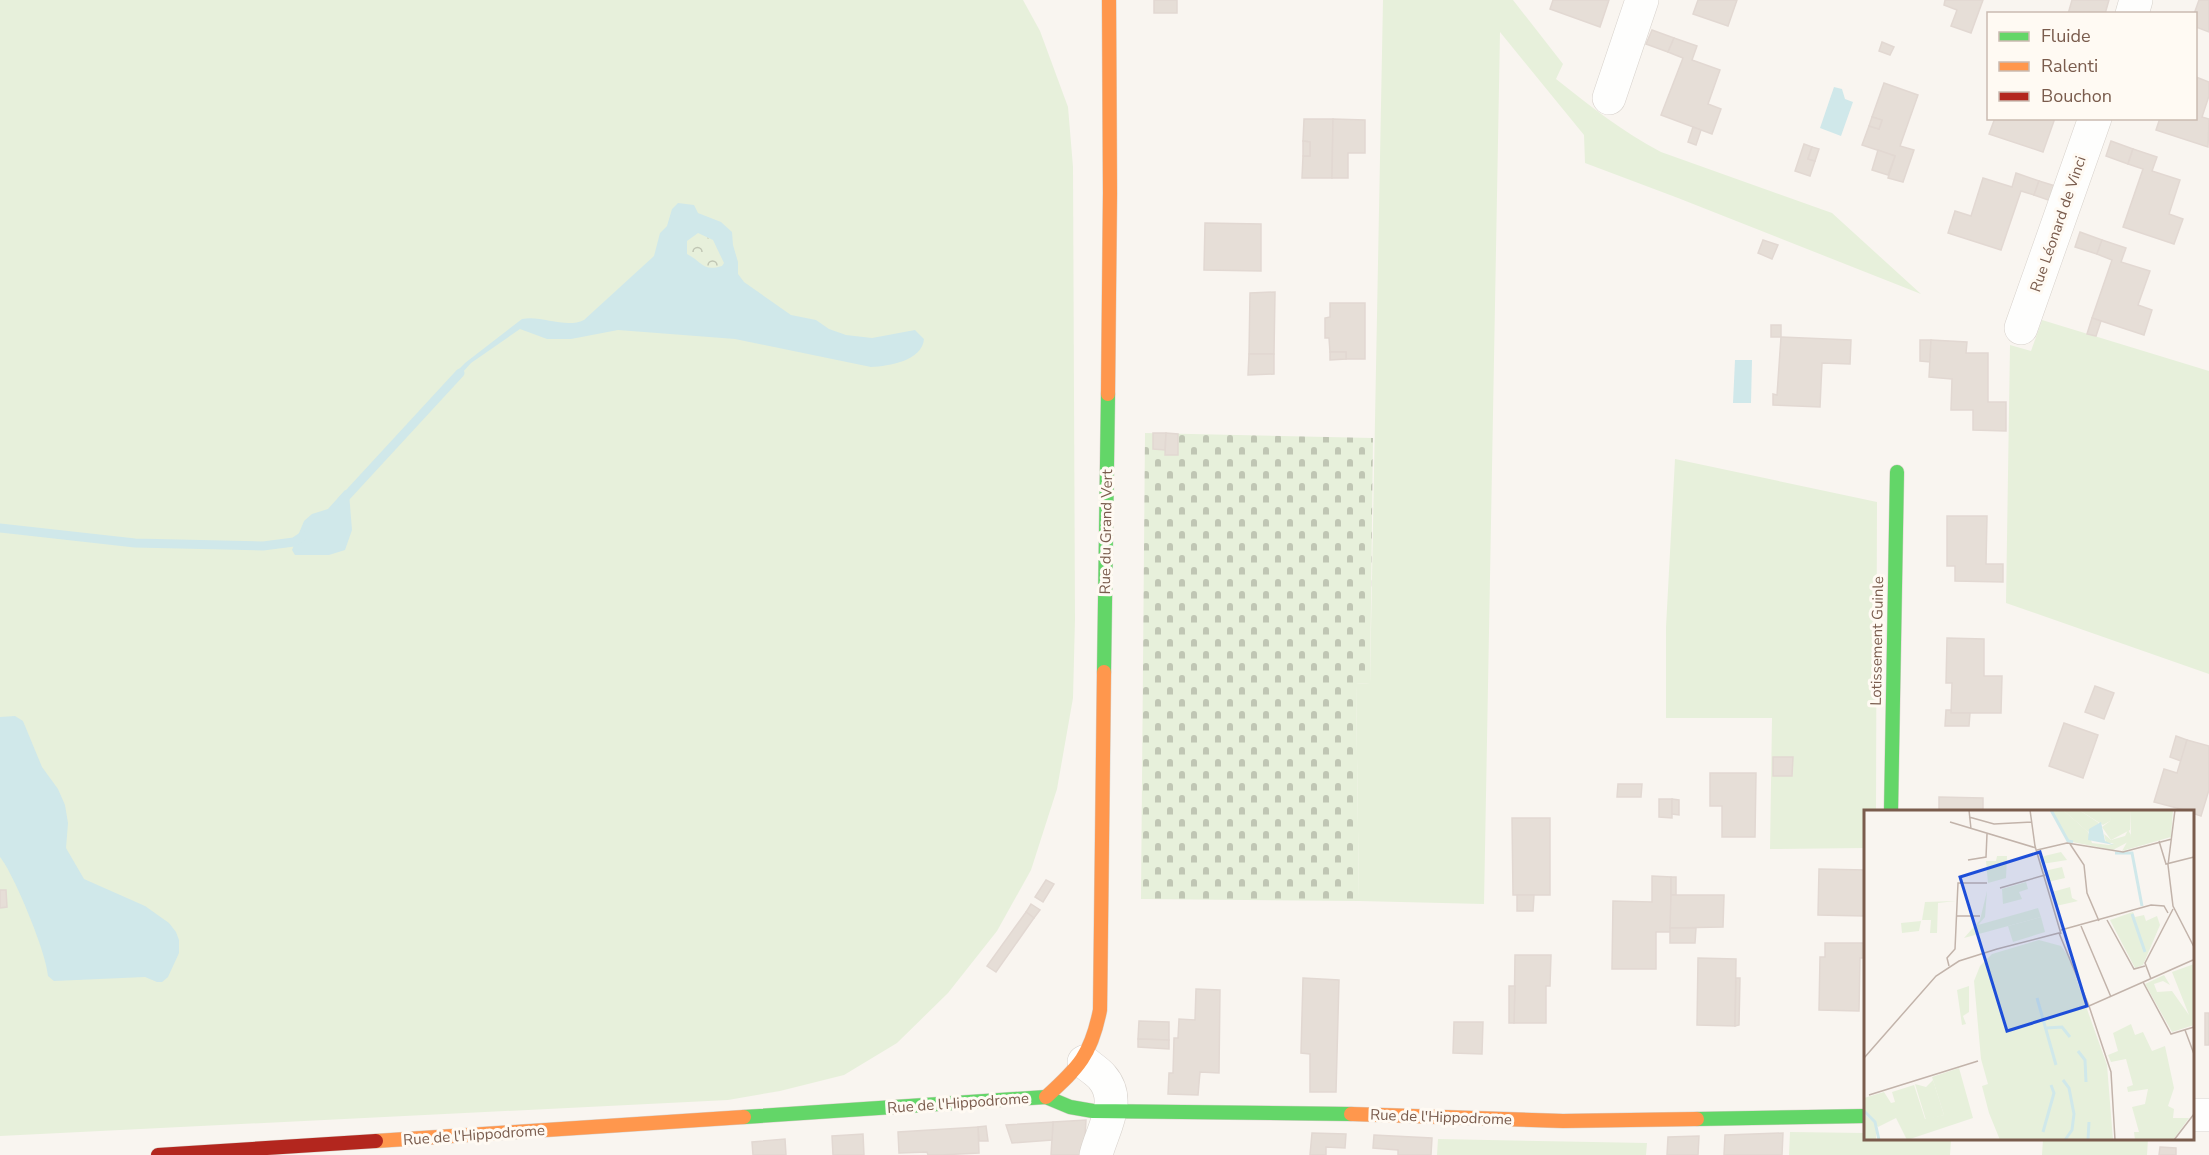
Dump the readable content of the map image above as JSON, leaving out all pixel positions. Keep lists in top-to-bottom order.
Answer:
{
  "streets": {
    "main road": ["Rue du Grand Vert", "Lotissement Guinle", "Rue de l'Hippodrome"],
    "street": ["Rue Léonard de Vinci"]
  },
  "crossings": [
    ["Rue du Grand Vert", "Rue de l'Hippodrome"]
  ],
  "legend": ["Fluide", "Ralenti", "Bouchon"]
}
